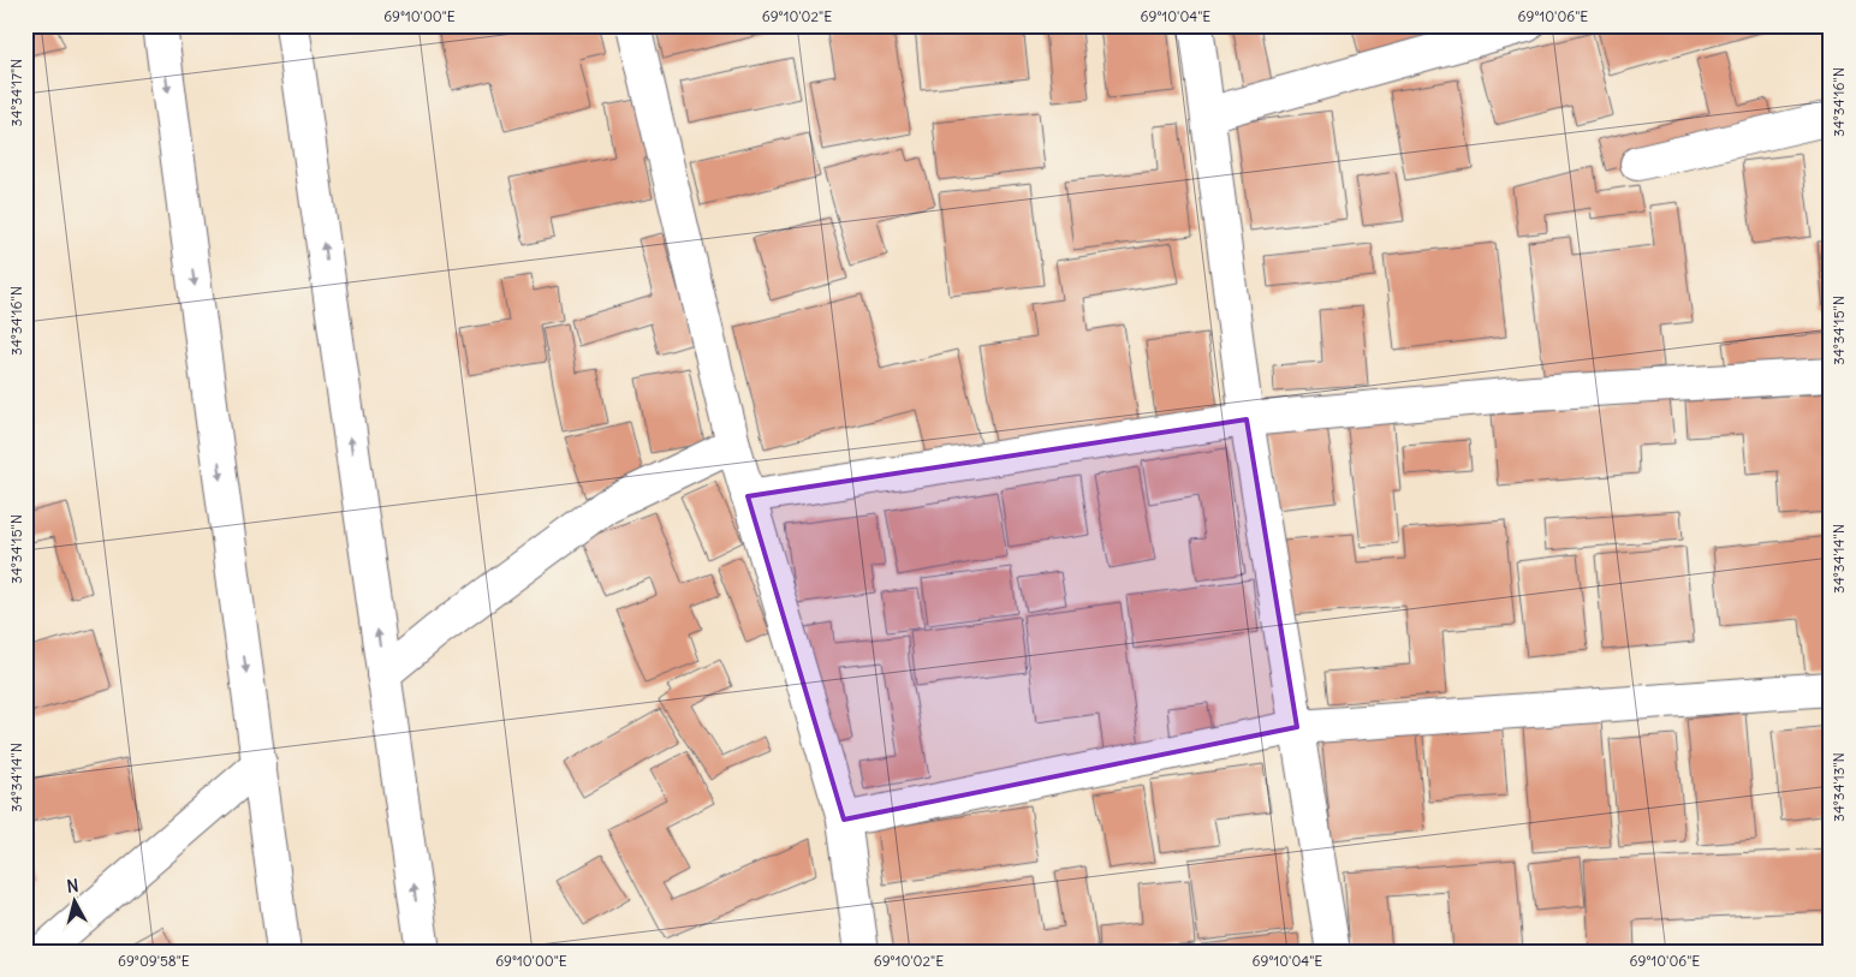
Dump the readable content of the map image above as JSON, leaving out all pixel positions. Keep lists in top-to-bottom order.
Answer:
{
  "north": "top",
  "coordinates": [
    "69°10'00\"E",
    "69°10'02\"E",
    "69°10'04\"E",
    "69°10'06\"E",
    "34°34'17\"N",
    "34°34'16\"N",
    "34°34'15\"N",
    "34°34'14\"N",
    "34°34'13\"N",
    "69°09'58\"E"
  ]
}
